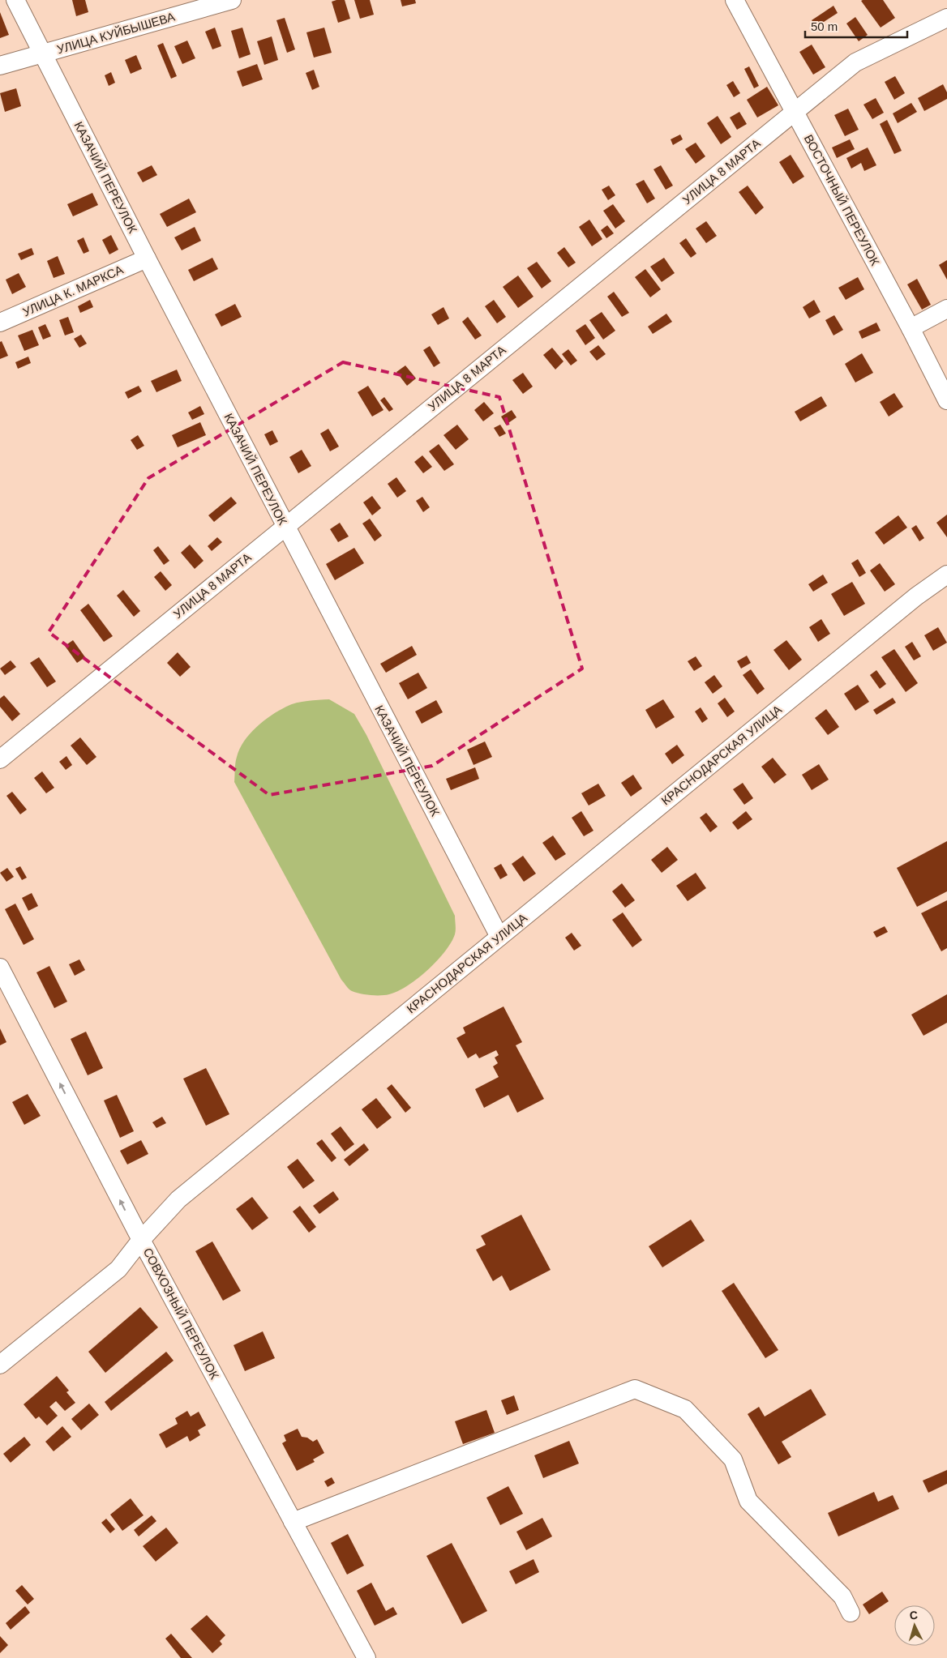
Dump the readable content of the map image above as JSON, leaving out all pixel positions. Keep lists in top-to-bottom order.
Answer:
{
  "streets": {
    "street": [
      "УЛИЦА КУЙБЫШЕВА",
      "УЛИЦА 8 МАРТА",
      "КАЗАЧИЙ ПЕРЕУЛОК",
      "ВОСТОЧНЫЙ ПЕРЕУЛОК",
      "УЛИЦА К. МАРКСА",
      "КРАСНОДАРСКАЯ УЛИЦА",
      "СОВХОЗНЫЙ ПЕРЕУЛОК"
    ]
  },
  "crossings": [
    ["УЛИЦА КУЙБЫШЕВА", "КАЗАЧИЙ ПЕРЕУЛОК"],
    ["УЛИЦА 8 МАРТА", "КАЗАЧИЙ ПЕРЕУЛОК"],
    ["УЛИЦА 8 МАРТА", "ВОСТОЧНЫЙ ПЕРЕУЛОК"],
    ["КАЗАЧИЙ ПЕРЕУЛОК", "УЛИЦА К. МАРКСА"],
    ["КАЗАЧИЙ ПЕРЕУЛОК", "КРАСНОДАРСКАЯ УЛИЦА"],
    ["КРАСНОДАРСКАЯ УЛИЦА", "СОВХОЗНЫЙ ПЕРЕУЛОК"]
  ],
  "one_way": ["СОВХОЗНЫЙ ПЕРЕУЛОК"],
  "scale_bar": "50 m",
  "north": "top"
}
